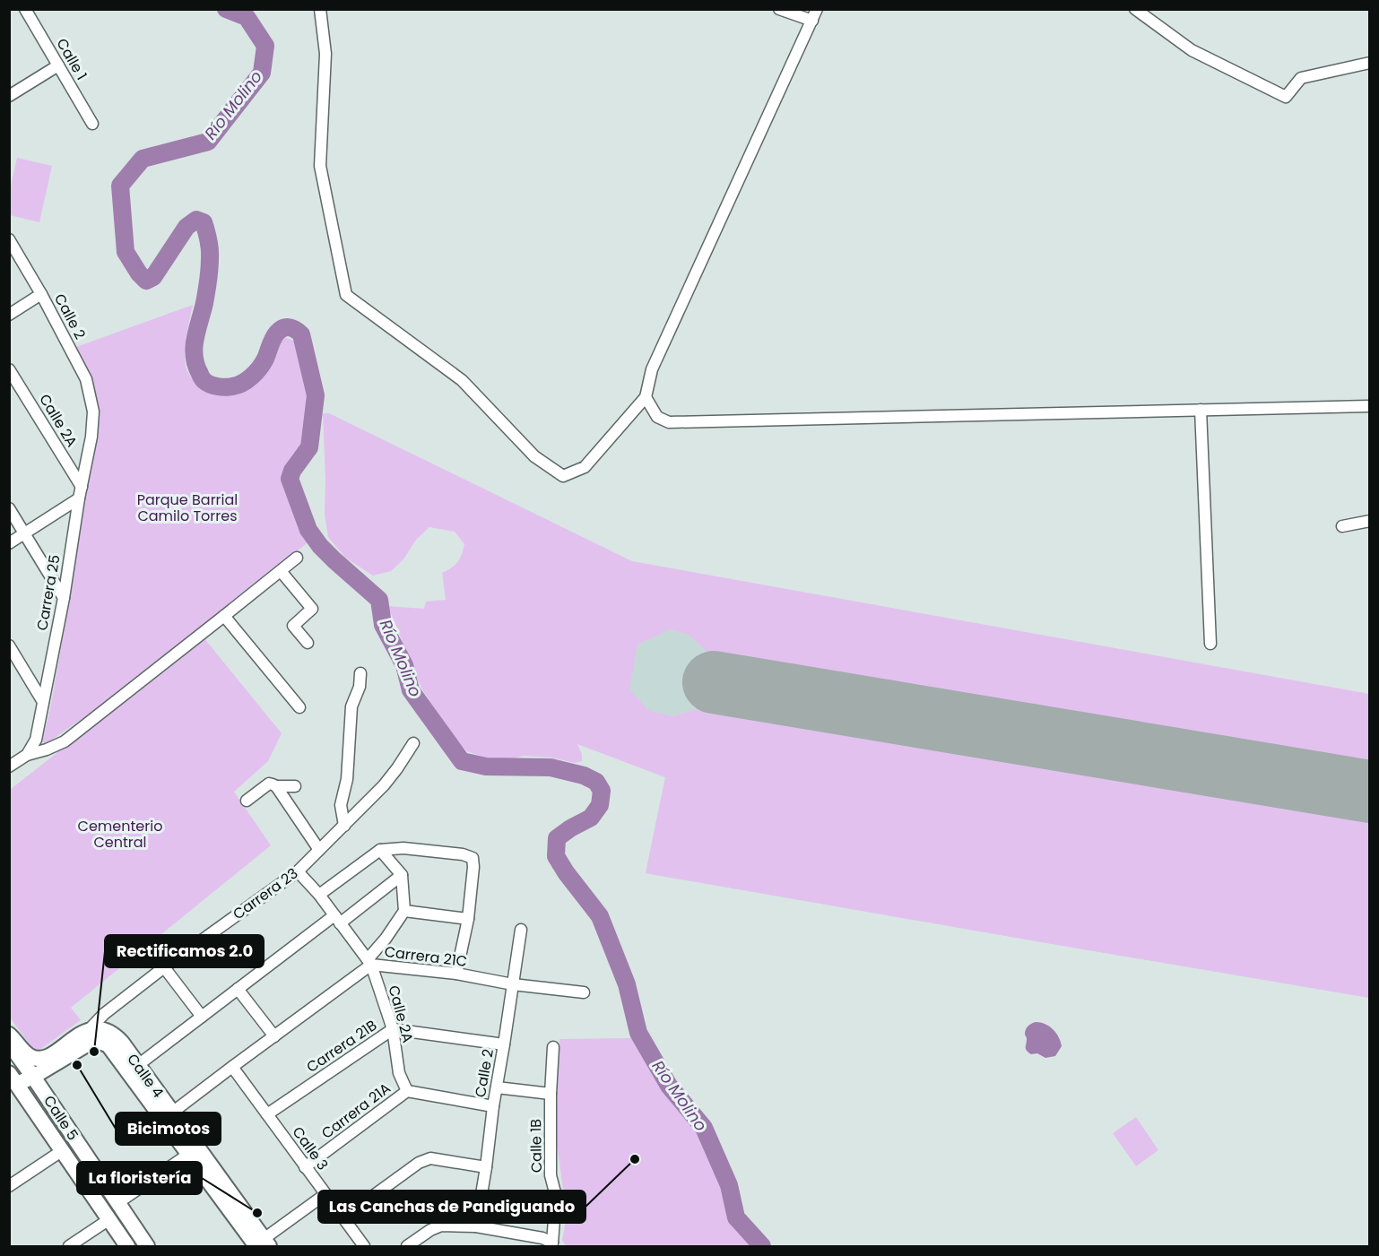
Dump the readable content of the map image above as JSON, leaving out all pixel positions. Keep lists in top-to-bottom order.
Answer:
{
  "streets": {
    "main road": ["Carrera 23", "Calle 4", "Calle 5"],
    "street": [
      "Calle 1",
      "Calle 2",
      "Calle 2A",
      "Carrera 25",
      "Carrera 21C",
      "Carrera 21B",
      "Carrera 21A",
      "Calle 1B",
      "Calle 3"
    ]
  },
  "crossings": [
    ["Calle 2", "Carrera 25"],
    ["Calle 2", "Carrera 21C"],
    ["Calle 2", "Carrera 21B"],
    ["Calle 2", "Carrera 21A"],
    ["Calle 2A", "Carrera 25"],
    ["Calle 2A", "Carrera 23"],
    ["Calle 2A", "Carrera 21C"],
    ["Calle 2A", "Carrera 21B"],
    ["Calle 2A", "Carrera 21A"],
    ["Carrera 21C", "Calle 4"],
    ["Carrera 21C", "Calle 3"],
    ["Carrera 21B", "Calle 3"],
    ["Carrera 21A", "Calle 3"]
  ],
  "water": ["Río Molino"],
  "parks": ["Parque Barrial Camilo Torres", "Cementerio Central"],
  "places": [
    "Rectificamos 2.0",
    "Bicimotos",
    "Las Canchas de Pandiguando",
    "La floristería"
  ]
}
